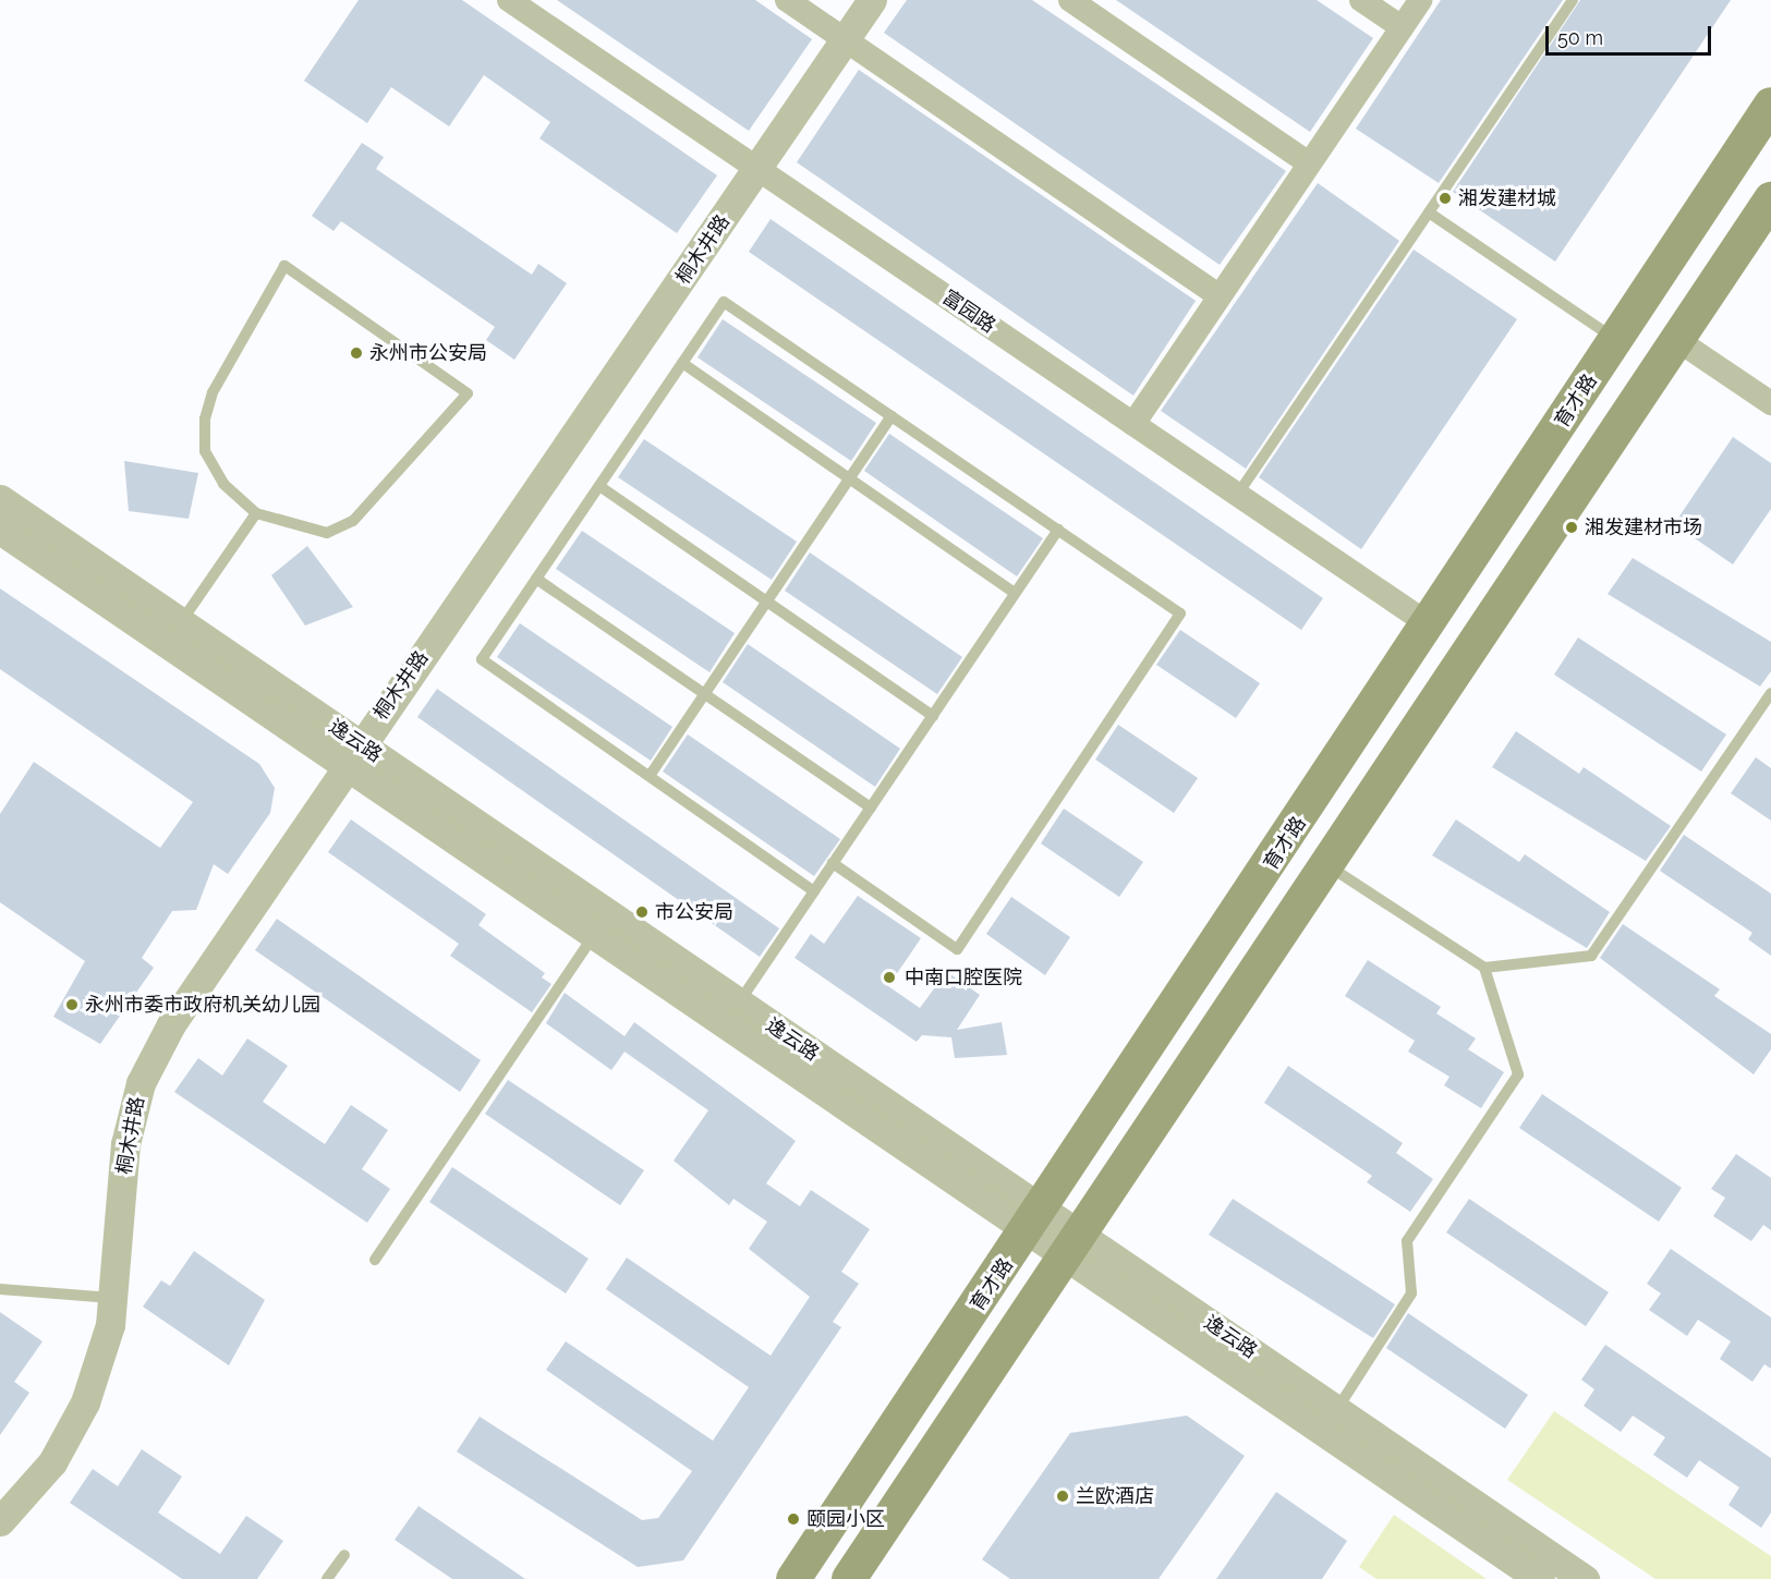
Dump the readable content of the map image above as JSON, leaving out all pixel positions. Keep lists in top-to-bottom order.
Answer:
{
  "streets": {
    "main road": ["育才路"],
    "street": ["桐木井路", "富园路", "逸云路"]
  },
  "crossings": [
    ["桐木井路", "富园路"],
    ["桐木井路", "逸云路"],
    ["富园路", "育才路"],
    ["育才路", "逸云路"]
  ],
  "places": [
    "湘发建材城",
    "永州市公安局",
    "湘发建材市场",
    "市公安局",
    "中南口腔医院",
    "永州市委市政府机关幼儿园",
    "兰欧酒店",
    "颐园小区"
  ],
  "scale_bar": "50 m"
}
